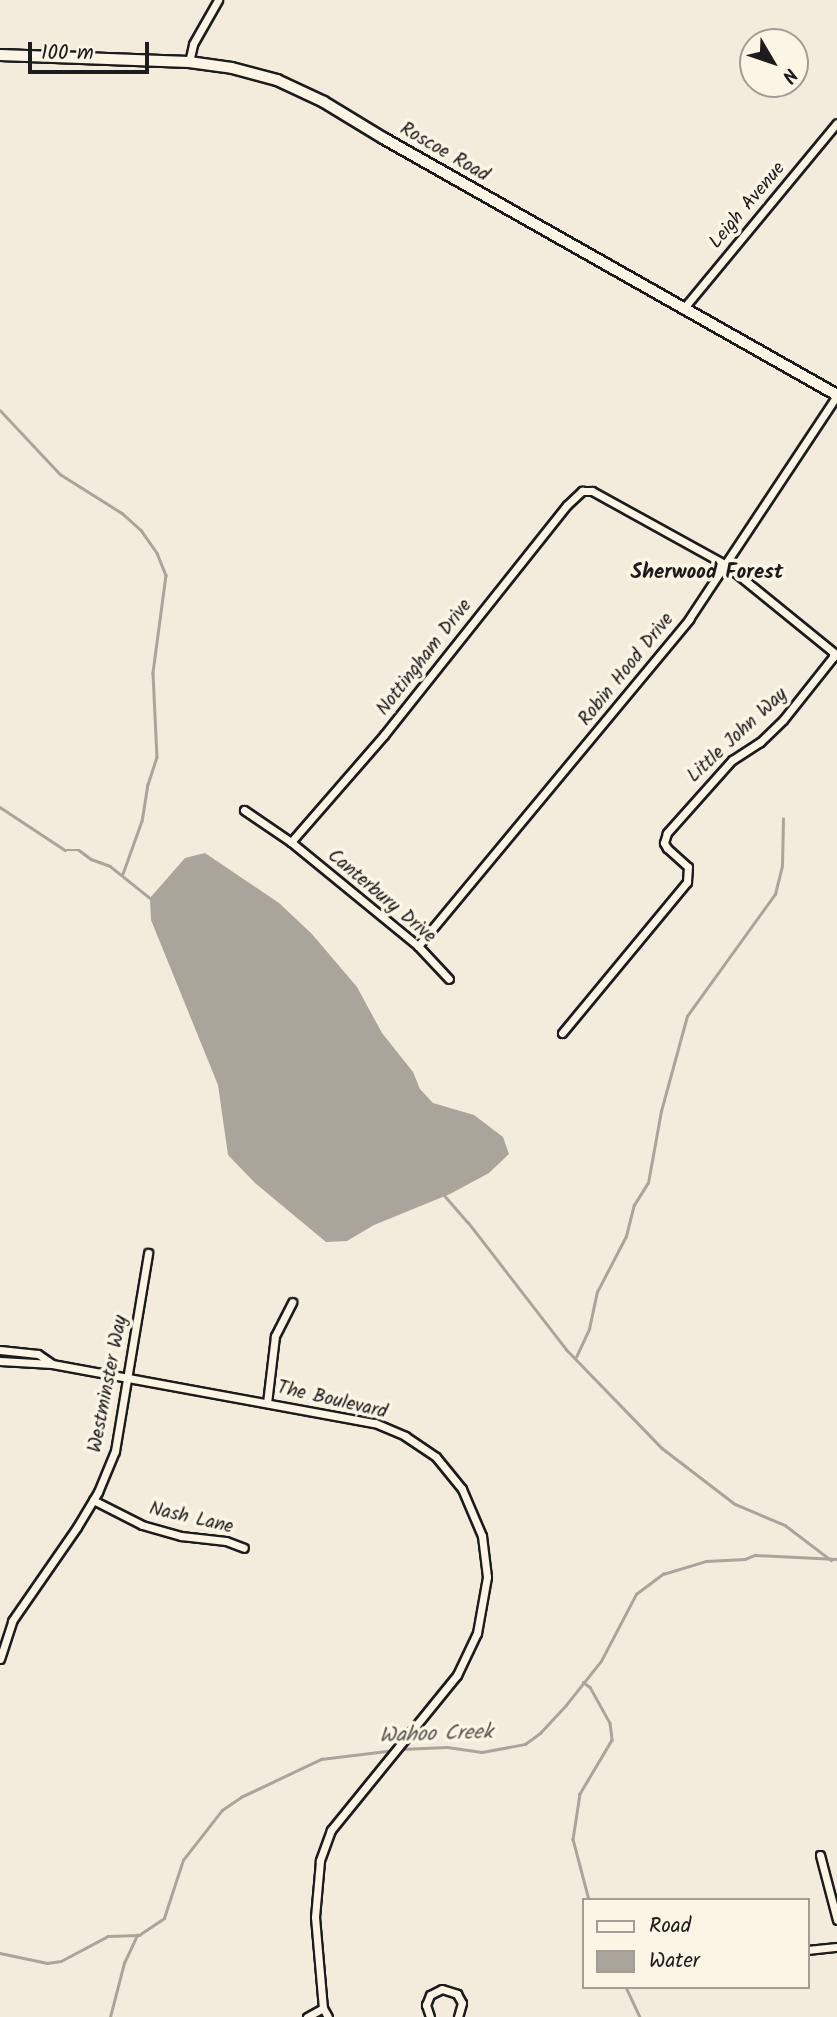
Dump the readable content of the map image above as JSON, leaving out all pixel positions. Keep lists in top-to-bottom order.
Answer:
{
  "streets": {
    "main road": ["Roscoe Road"],
    "street": [
      "Leigh Avenue",
      "Nottingham Drive",
      "Robin Hood Drive",
      "Little John Way",
      "Canterbury Drive",
      "Westminster Way",
      "The Boulevard",
      "Nash Lane"
    ]
  },
  "crossings": [
    ["Roscoe Road", "Leigh Avenue"],
    ["Roscoe Road", "Robin Hood Drive"],
    ["Nottingham Drive", "Robin Hood Drive"],
    ["Nottingham Drive", "Little John Way"],
    ["Nottingham Drive", "Canterbury Drive"],
    ["Robin Hood Drive", "Little John Way"],
    ["Robin Hood Drive", "Canterbury Drive"],
    ["Westminster Way", "The Boulevard"],
    ["Westminster Way", "Nash Lane"]
  ],
  "districts": ["Sherwood Forest"],
  "water": ["Wahoo Creek"],
  "legend": ["Road", "Water"],
  "scale_bar": "100 m",
  "north": "bottom right"
}
